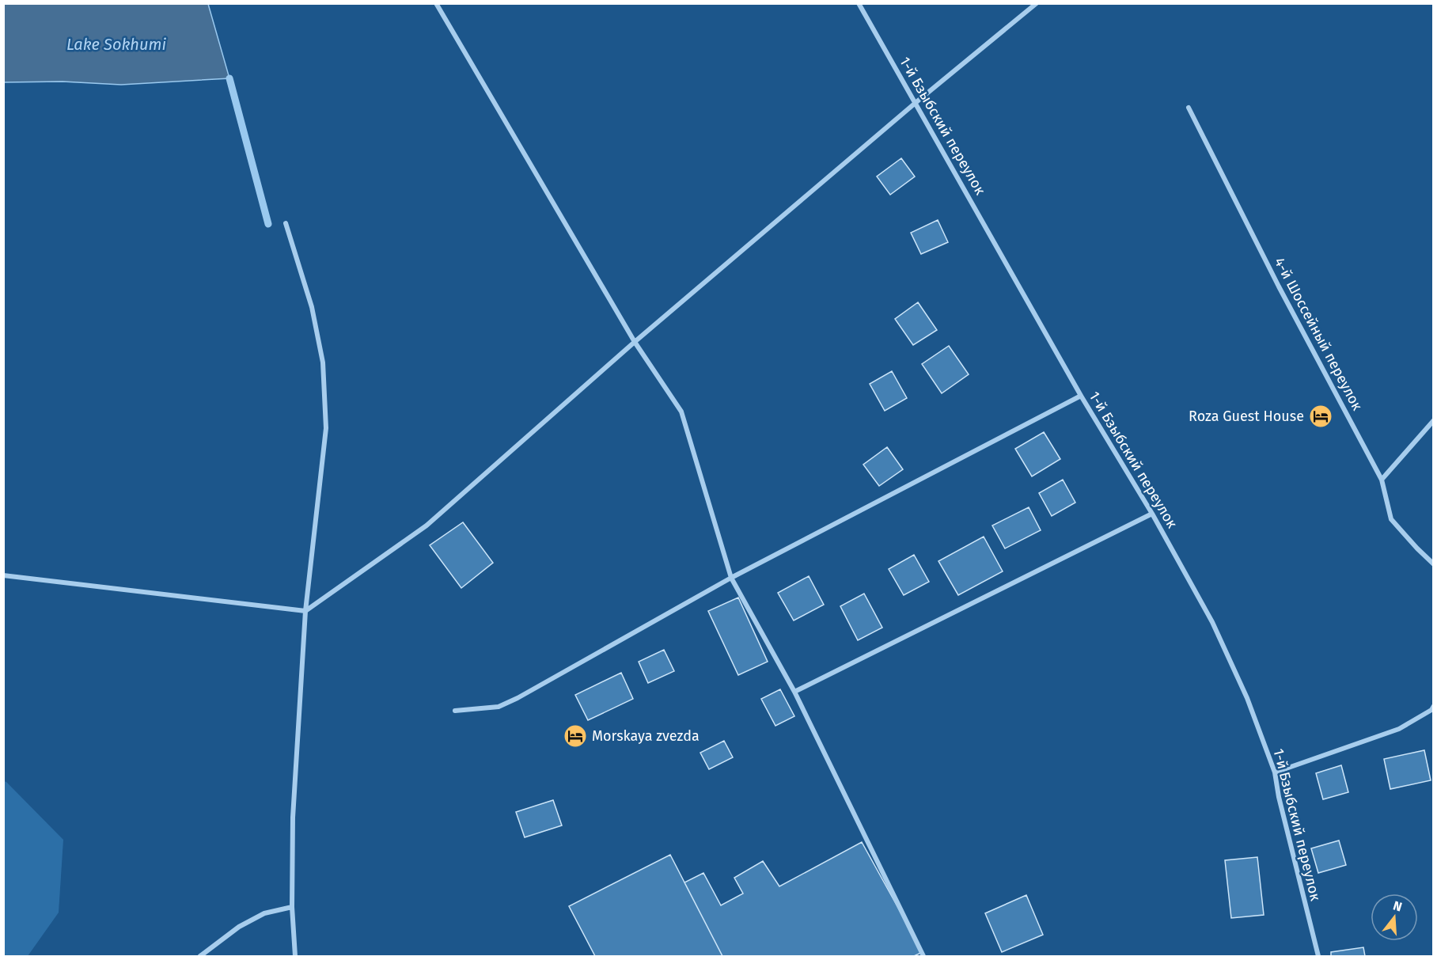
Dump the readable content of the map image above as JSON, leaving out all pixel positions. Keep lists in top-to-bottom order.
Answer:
{
  "streets": {
    "street": ["1-й Бзыбский переулок", "4-й Шоссейный переулок"]
  },
  "water": ["Lake Sokhumi"],
  "places": {
    "hotel": ["Roza Guest House", "Morskaya zvezda"]
  },
  "north": "top"
}
